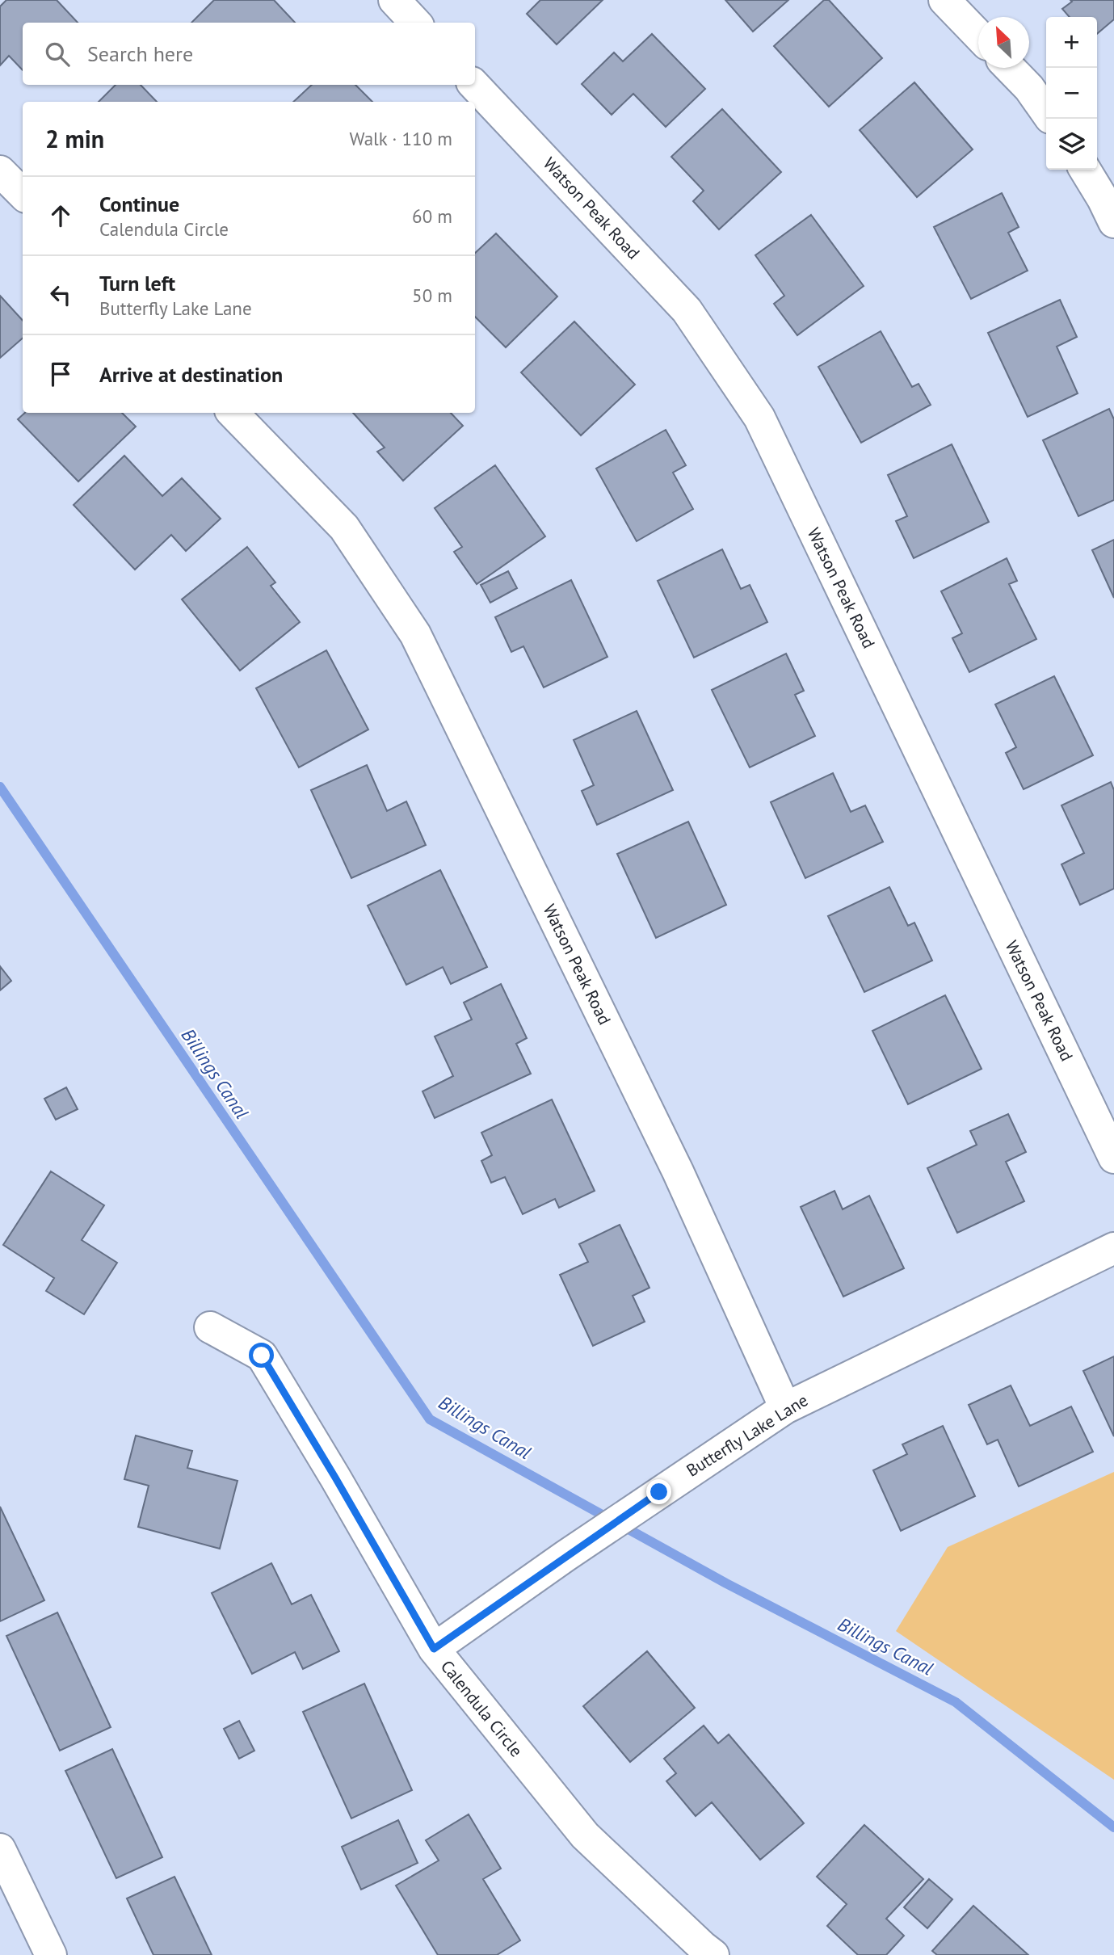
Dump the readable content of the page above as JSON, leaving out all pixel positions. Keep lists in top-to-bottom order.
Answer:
{
  "streets": {
    "street": ["Watson Peak Road", "Butterfly Lake Lane", "Calendula Circle"]
  },
  "crossings": [
    ["Watson Peak Road", "Butterfly Lake Lane"],
    ["Butterfly Lake Lane", "Calendula Circle"]
  ],
  "water": ["Billings Canal"],
  "north": "top left",
  "page": {
    "map_buttons": ["+", "−"],
    "search": "Search here",
    "heading": ["2 min", "Walk · 110 m"],
    "list": [
      ["Continue", "Calendula Circle", "60 m"],
      ["Turn left", "Butterfly Lake Lane", "50 m"],
      "Arrive at destination"
    ]
  }
}
